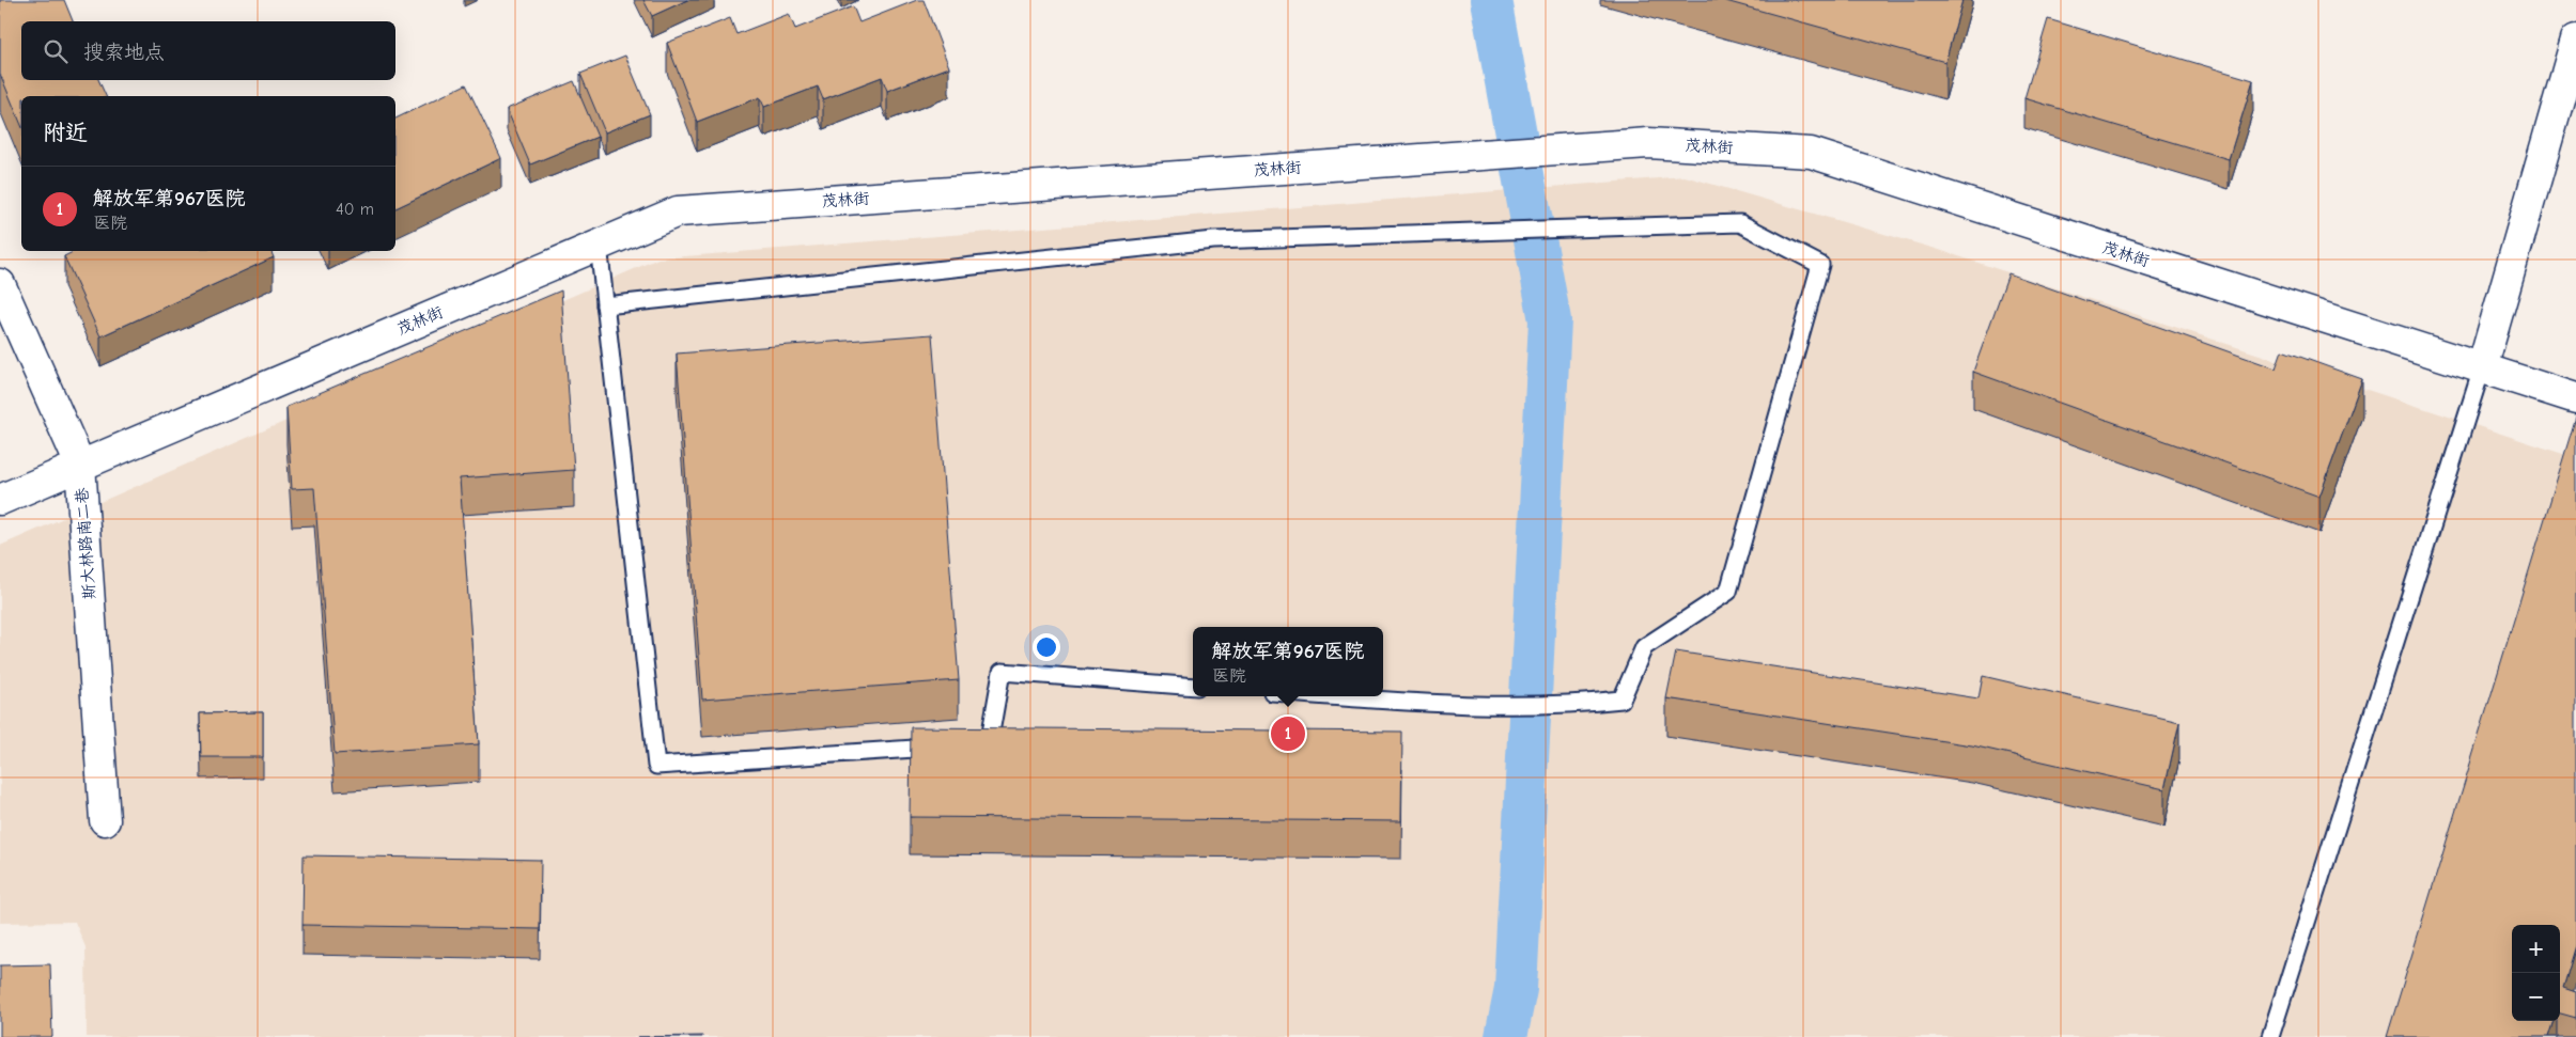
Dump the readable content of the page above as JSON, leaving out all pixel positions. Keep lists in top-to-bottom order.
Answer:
{
  "streets": {
    "street": ["茂林街", "斯大林路南二巷"]
  },
  "crossings": [
    ["茂林街", "斯大林路南二巷"]
  ],
  "page": {
    "search": "搜索地点",
    "heading": "附近",
    "list": [
      {
        "mark": "1",
        "name": "解放军第967医院",
        "note": "医院",
        "value": "40 m"
      }
    ],
    "popup": ["解放军第967医院", "医院"],
    "pins": "1",
    "map_buttons": ["+", "−"]
  }
}
